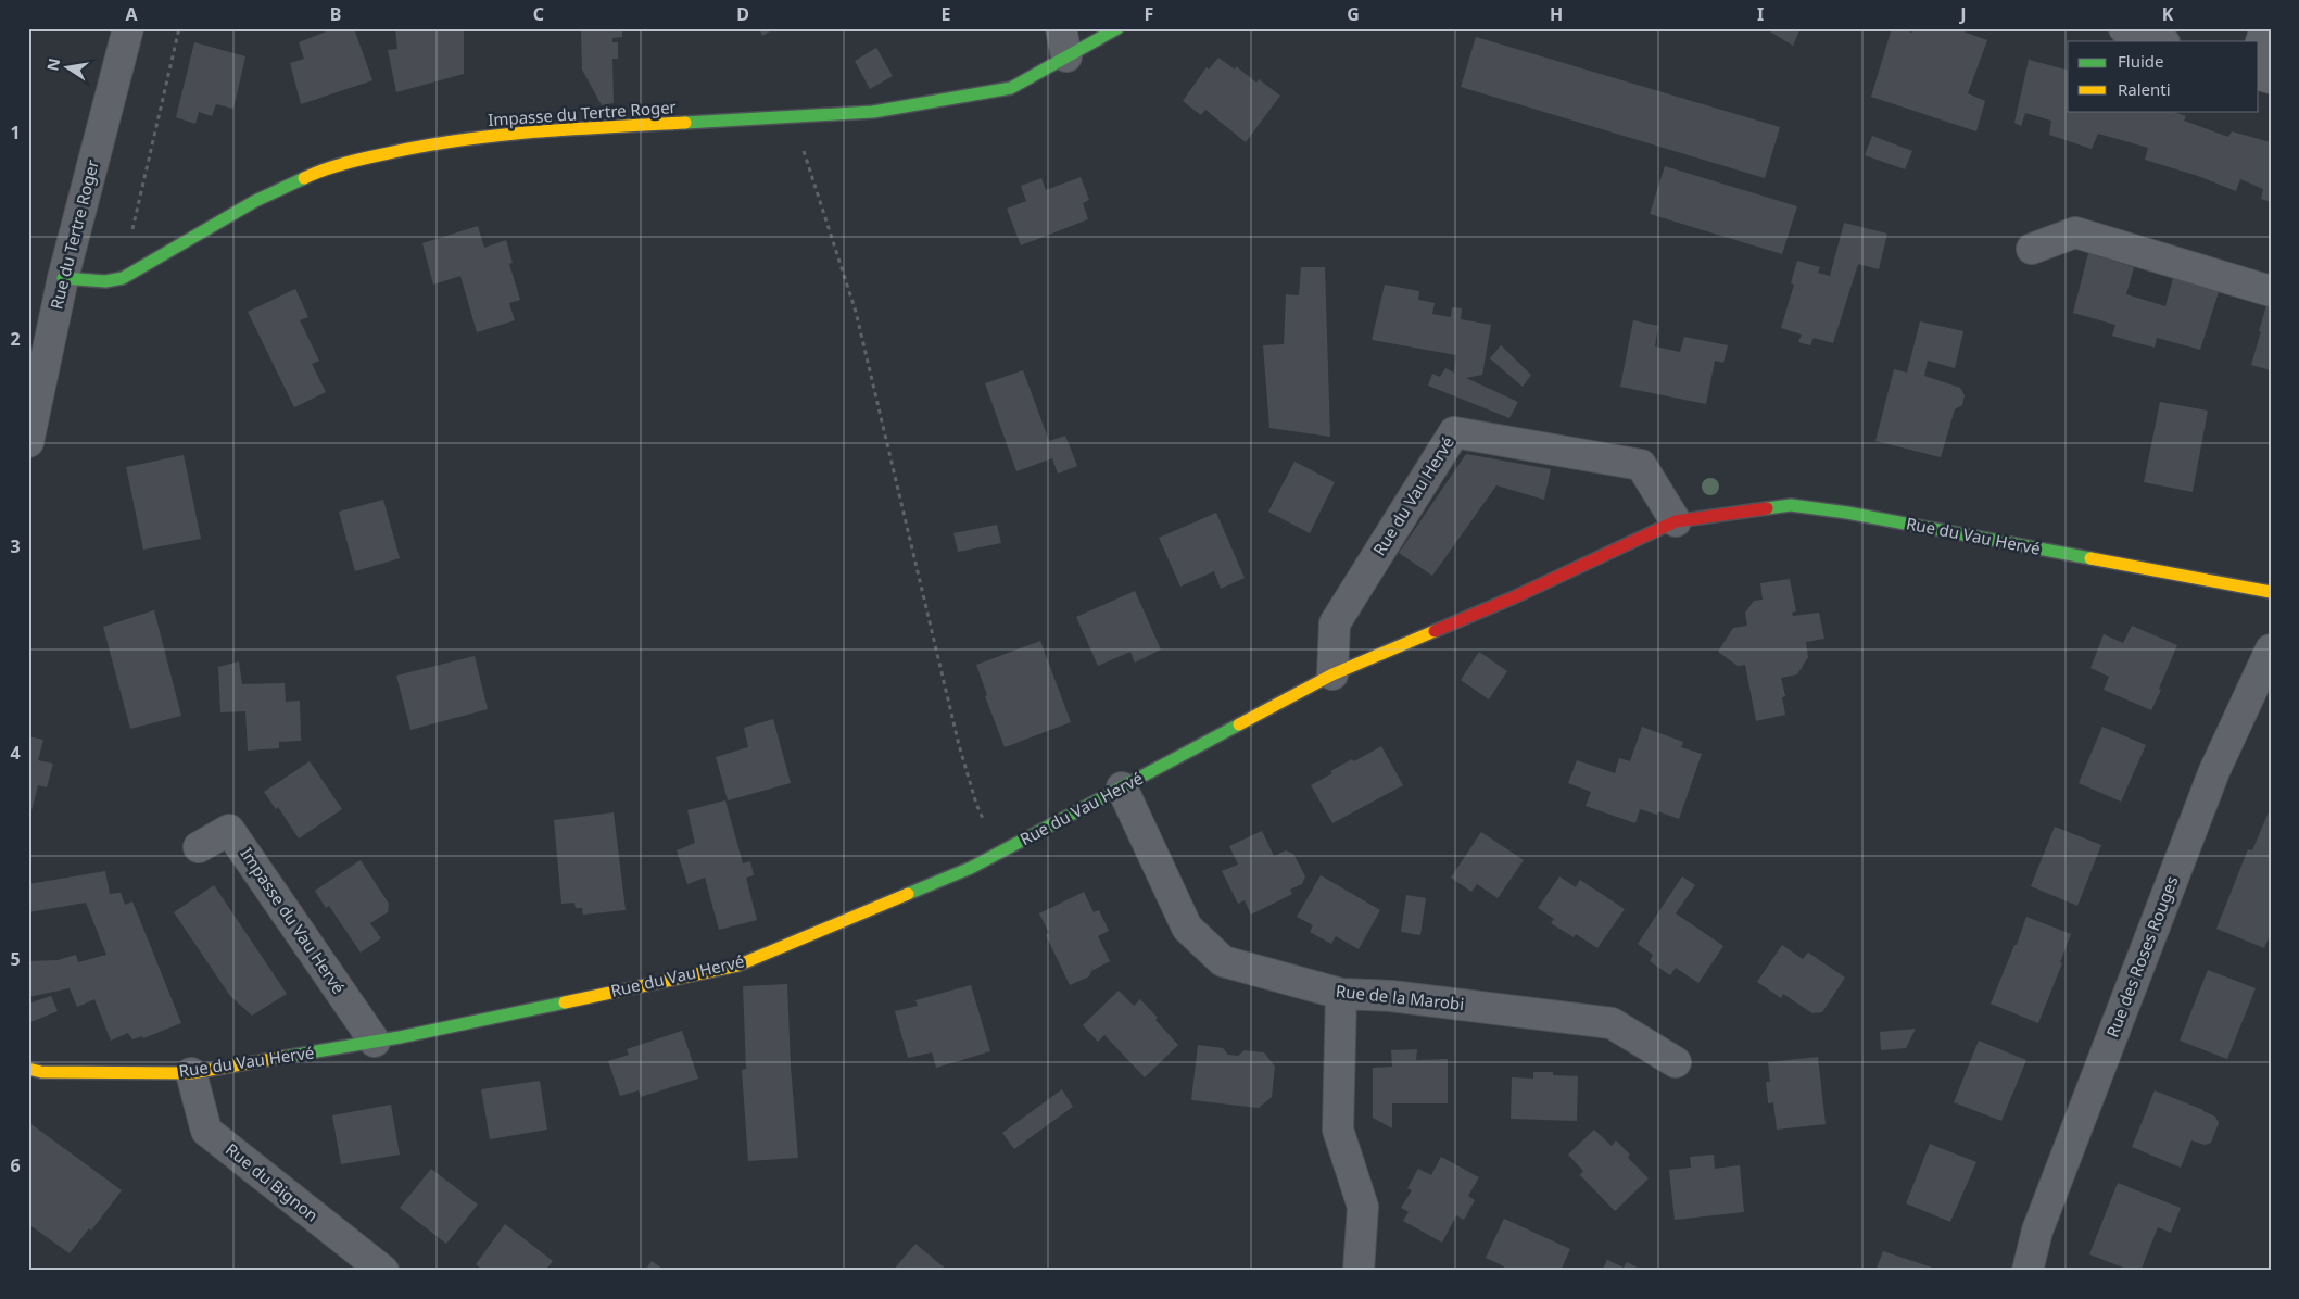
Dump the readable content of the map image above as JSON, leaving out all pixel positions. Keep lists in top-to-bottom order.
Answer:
{
  "streets": {
    "street": [
      "Impasse du Tertre Roger",
      "Rue du Tertre Roger",
      "Rue du Vau Hervé",
      "Impasse du Vau Hervé",
      "Rue des Roses Rouges",
      "Rue de la Marobi",
      "Rue du Bignon"
    ]
  },
  "crossings": [
    ["Impasse du Tertre Roger", "Rue du Tertre Roger"],
    ["Rue du Vau Hervé", "Impasse du Vau Hervé"],
    ["Rue du Vau Hervé", "Rue de la Marobi"],
    ["Rue du Vau Hervé", "Rue du Bignon"]
  ],
  "legend": ["Fluide", "Ralenti"],
  "north": "left",
  "grid": {
    "columns": [
      "A",
      "B",
      "C",
      "D",
      "E",
      "F",
      "G",
      "H",
      "I",
      "J",
      "K"
    ],
    "rows": [
      "1",
      "2",
      "3",
      "4",
      "5",
      "6"
    ]
  }
}
